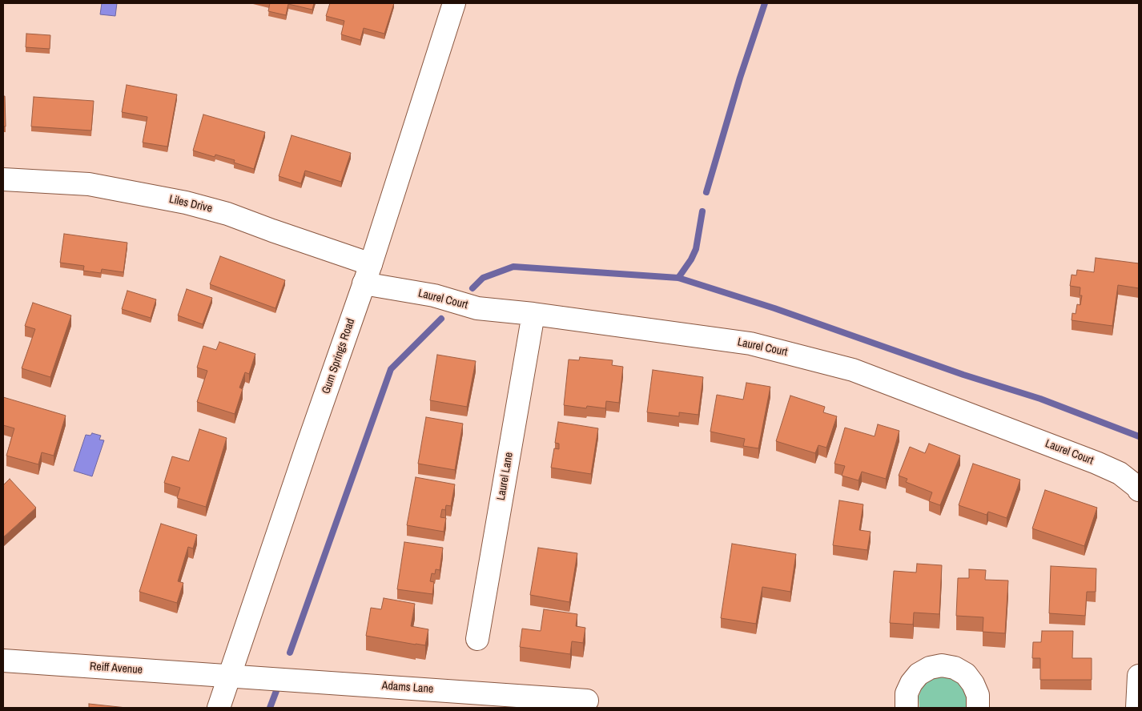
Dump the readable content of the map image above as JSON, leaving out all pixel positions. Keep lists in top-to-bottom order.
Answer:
{
  "streets": {
    "street": [
      "Liles Drive",
      "Laurel Court",
      "Gum Springs Road",
      "Laurel Lane",
      "Reiff Avenue",
      "Adams Lane"
    ]
  },
  "crossings": [
    ["Liles Drive", "Laurel Court"],
    ["Liles Drive", "Gum Springs Road"],
    ["Laurel Court", "Gum Springs Road"],
    ["Laurel Court", "Laurel Lane"],
    ["Gum Springs Road", "Reiff Avenue"],
    ["Gum Springs Road", "Adams Lane"],
    ["Reiff Avenue", "Adams Lane"]
  ]
}
